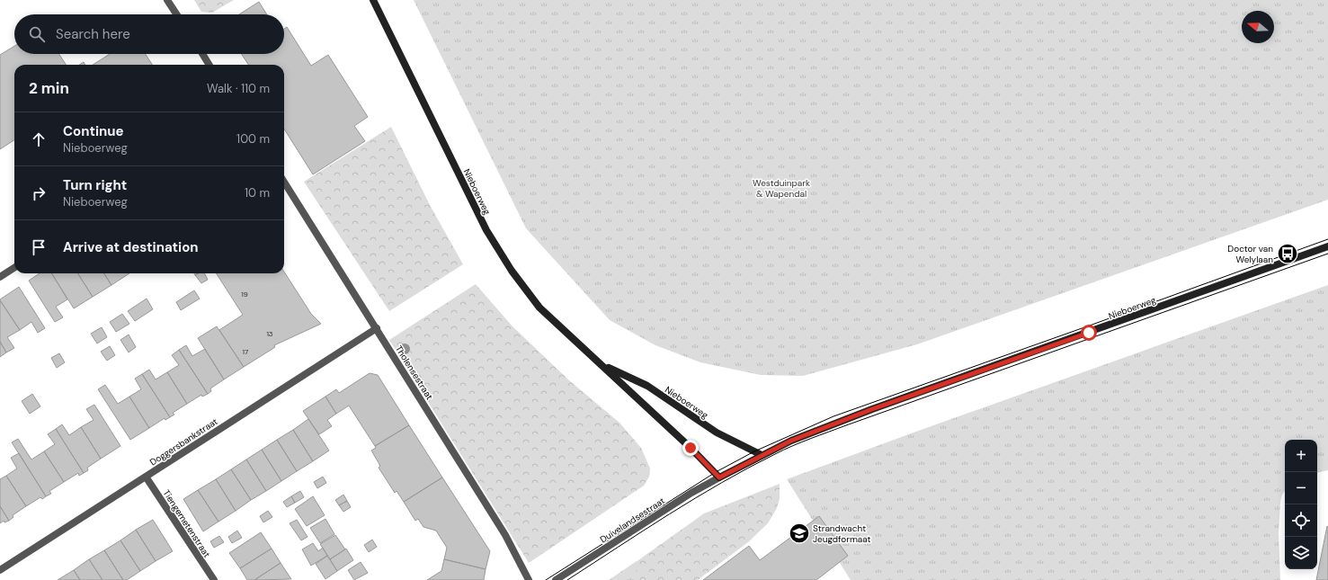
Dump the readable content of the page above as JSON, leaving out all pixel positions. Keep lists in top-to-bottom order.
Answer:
{
  "streets": {
    "street": [
      "Nieboerweg",
      "Tholensestraat",
      "Doggersbankstraat",
      "Duivelandsestraat",
      "Tiengemetenstraat"
    ]
  },
  "crossings": [
    ["Nieboerweg", "Duivelandsestraat"],
    ["Tholensestraat", "Doggersbankstraat"],
    ["Doggersbankstraat", "Tiengemetenstraat"]
  ],
  "parks": ["Westduinpark & Wapendal"],
  "places": {
    "bus stop": ["Doctor van Welylaan"],
    "school or university": ["Strandwacht Jeugdformaat"]
  },
  "house_numbers": ["19", "13", "17"],
  "north": "left",
  "page": {
    "search": "Search here",
    "heading": ["2 min", "Walk · 110 m"],
    "list": [
      ["Continue", "Nieboerweg", "100 m"],
      ["Turn right", "Nieboerweg", "10 m"],
      "Arrive at destination"
    ],
    "map_buttons": ["+", "−"]
  }
}
